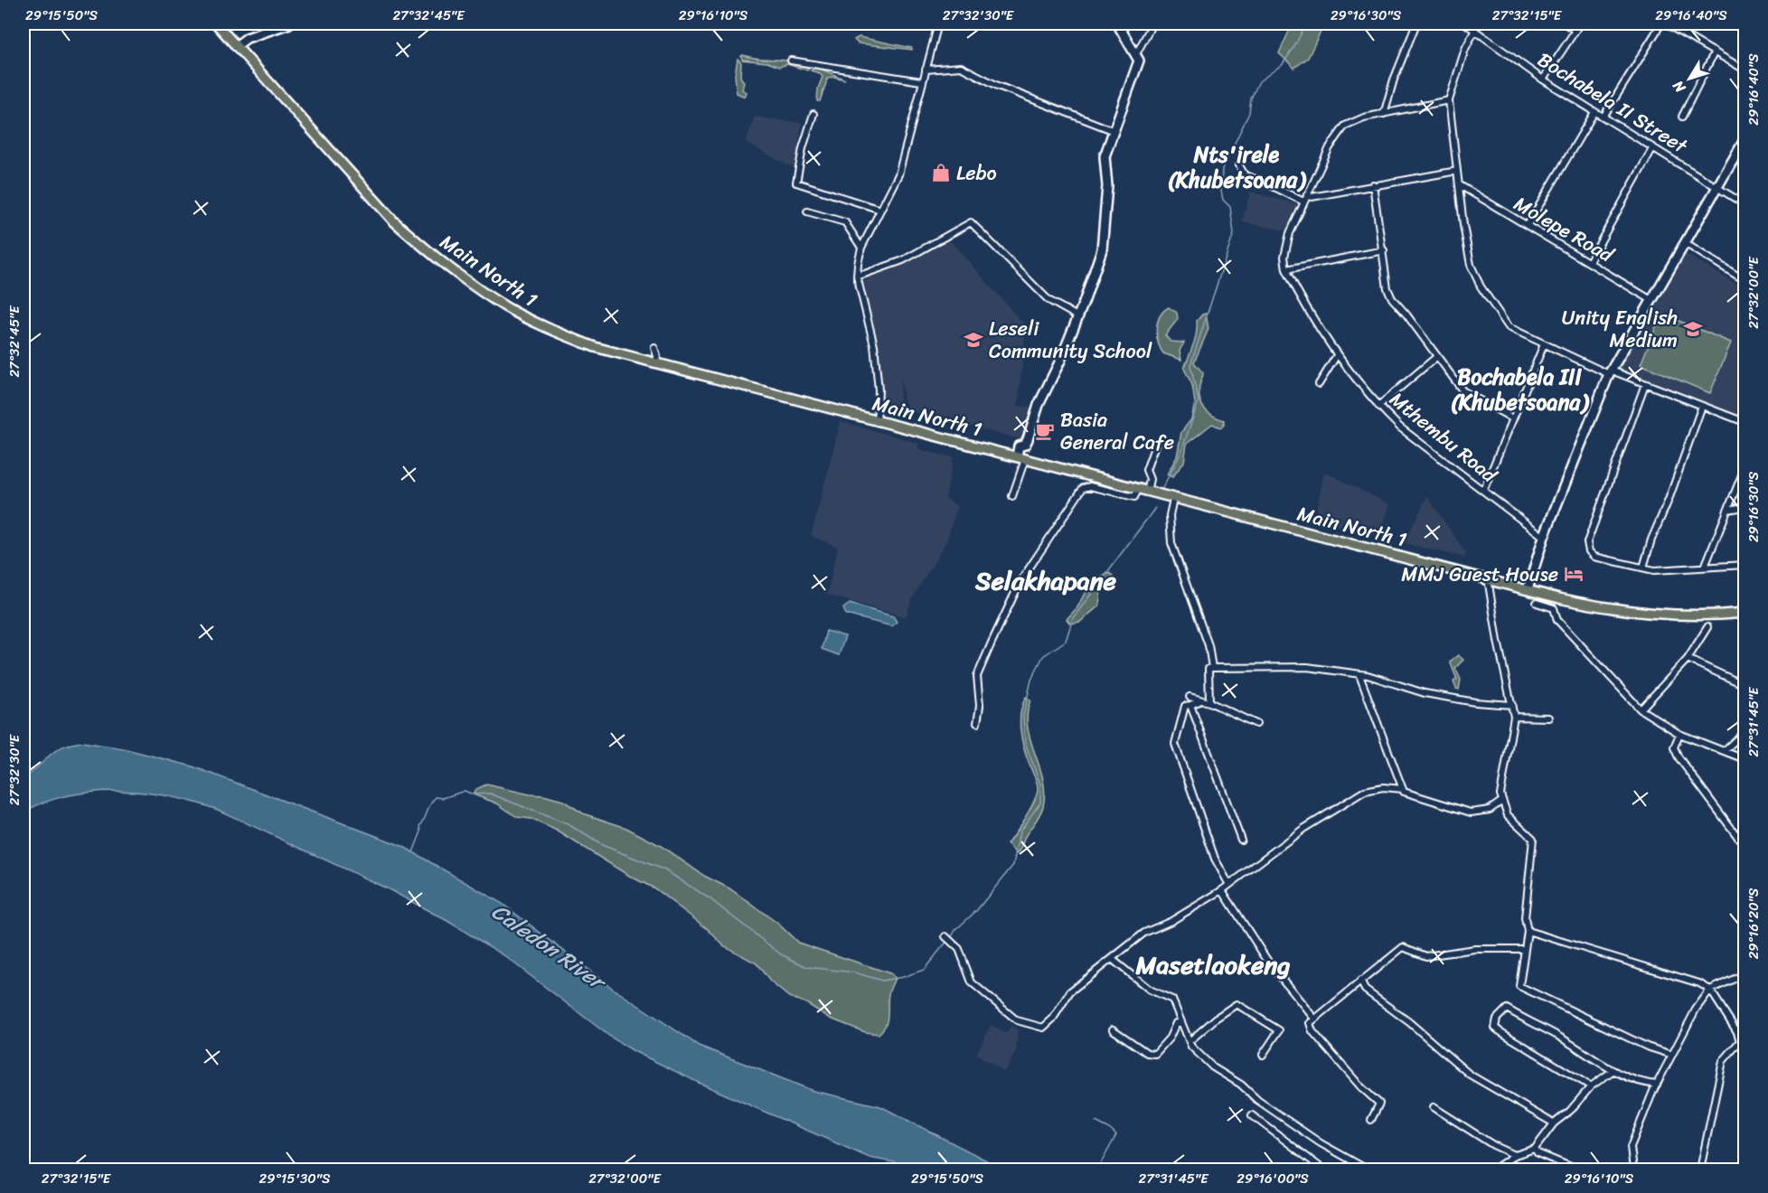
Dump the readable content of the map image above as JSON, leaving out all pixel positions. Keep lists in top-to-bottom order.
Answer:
{
  "streets": {
    "main road": ["Main North 1"],
    "street": ["Bochabela II Street", "Molepe Road", "Mthembu Road"]
  },
  "districts": [
    "Nts'irele (Khubetsoana)",
    "Bochabela III (Khubetsoana)",
    "Selakhapane",
    "Masetlaokeng"
  ],
  "water": ["Caledon River"],
  "places": {
    "shop": ["Lebo"],
    "school or university": ["Unity English Medium", "Leseli Community School"],
    "cafe": ["Basia General Cafe"],
    "hotel": ["MMJ Guest House"]
  },
  "north": "bottom left",
  "coordinates": [
    "29°15'50\"S",
    "27°32'45\"E",
    "29°16'10\"S",
    "27°32'30\"E",
    "29°16'30\"S",
    "27°32'15\"E",
    "29°16'40\"S",
    "27°32'00\"E",
    "27°31'45\"E",
    "29°16'20\"S",
    "29°15'30\"S",
    "29°16'00\"S"
  ]
}
